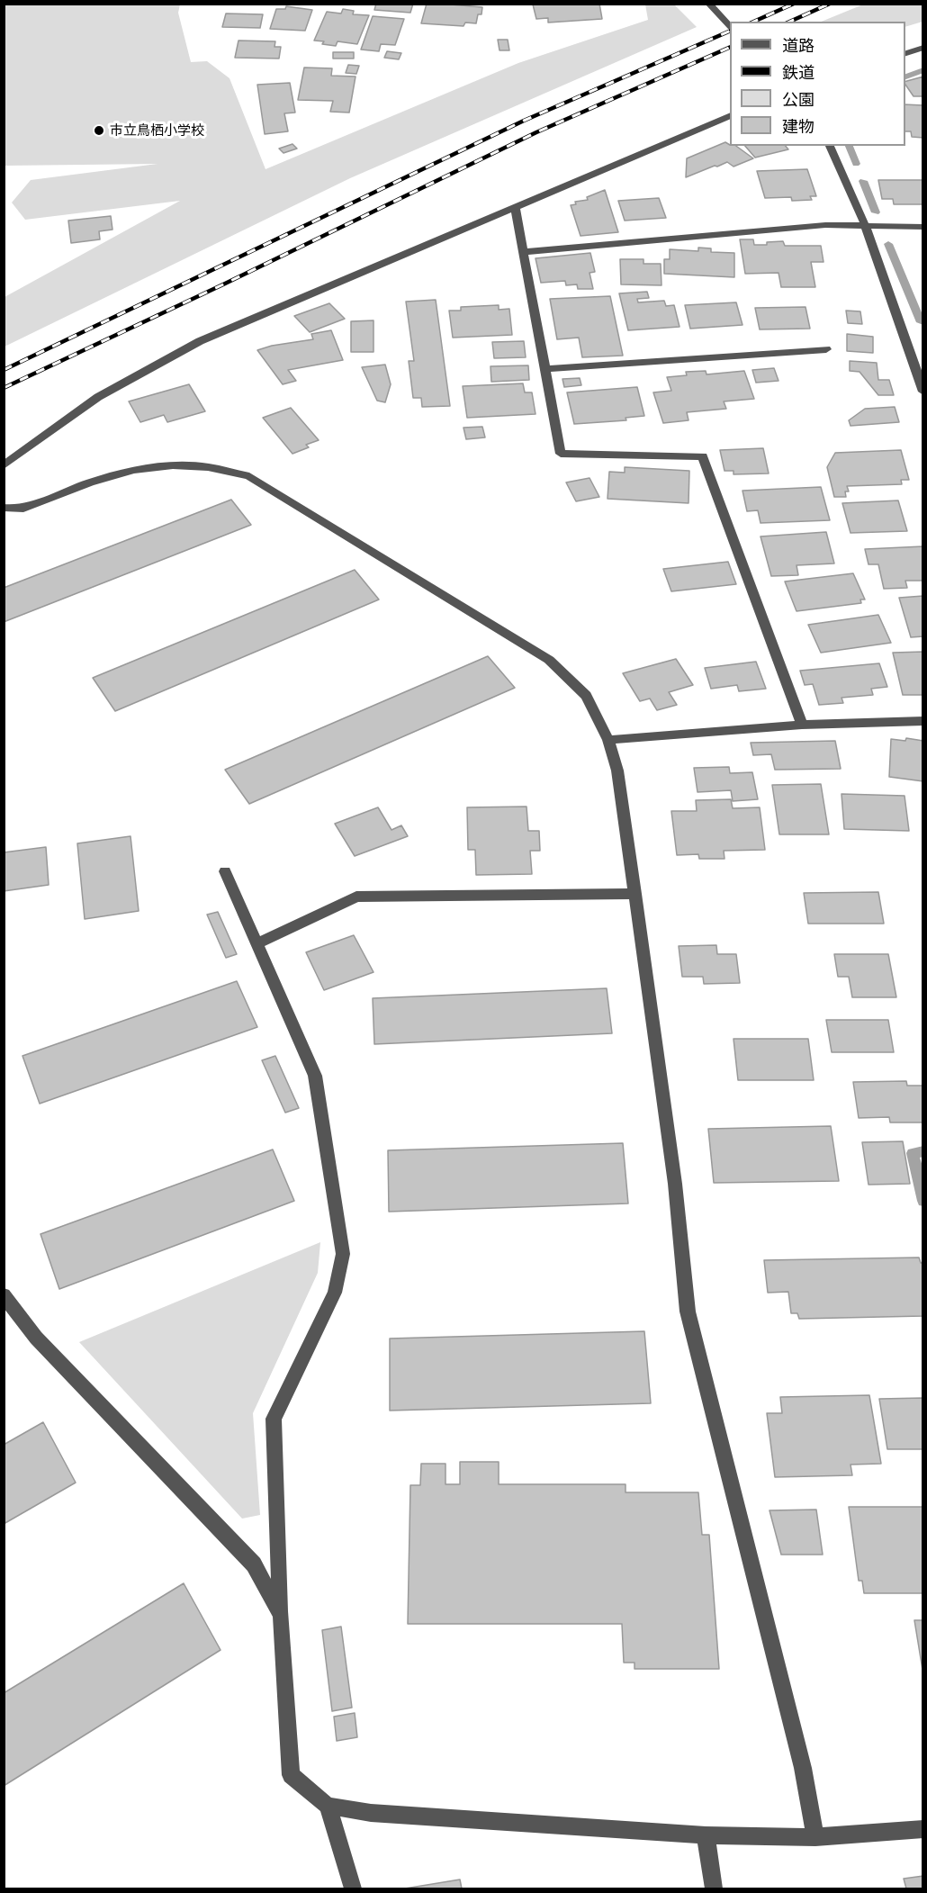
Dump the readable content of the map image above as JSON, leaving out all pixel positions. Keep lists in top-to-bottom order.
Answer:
{
  "places": ["市立鳥栖小学校"],
  "legend": [
    "道路",
    "鉄道",
    "公園",
    "建物"
  ]
}
